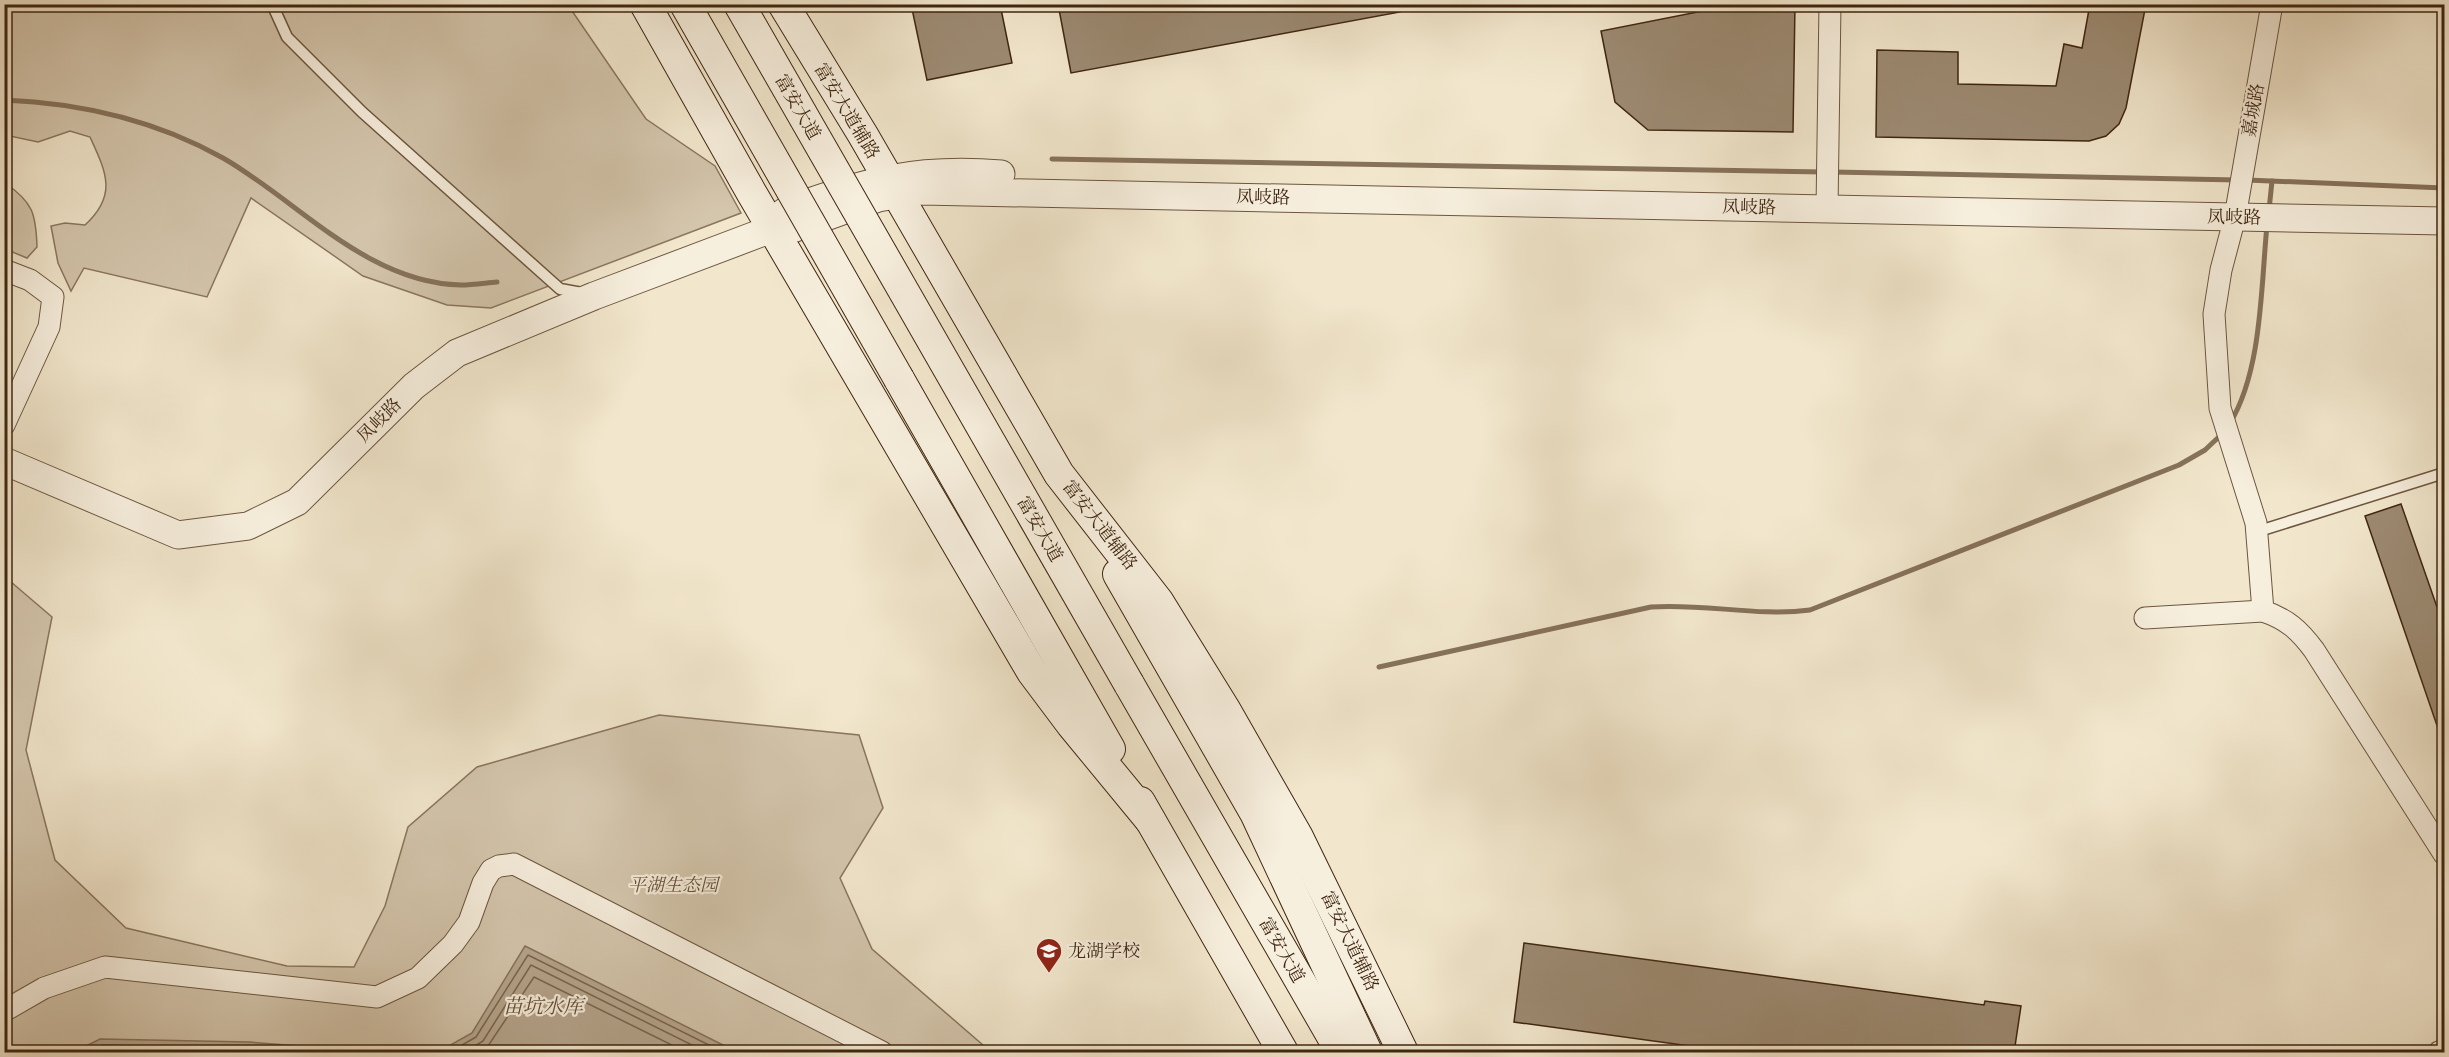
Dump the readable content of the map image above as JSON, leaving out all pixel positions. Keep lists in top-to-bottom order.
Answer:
{
  "streets": {
    "main road": ["富安大道", "富安大道辅路"],
    "street": ["嘉城路", "凤岐路"]
  },
  "crossings": [
    ["嘉城路", "凤岐路"],
    ["富安大道辅路", "凤岐路"]
  ],
  "water": ["苗坑水库"],
  "parks": ["平湖生态园"],
  "places": {
    "school or university": ["龙湖学校"]
  }
}
